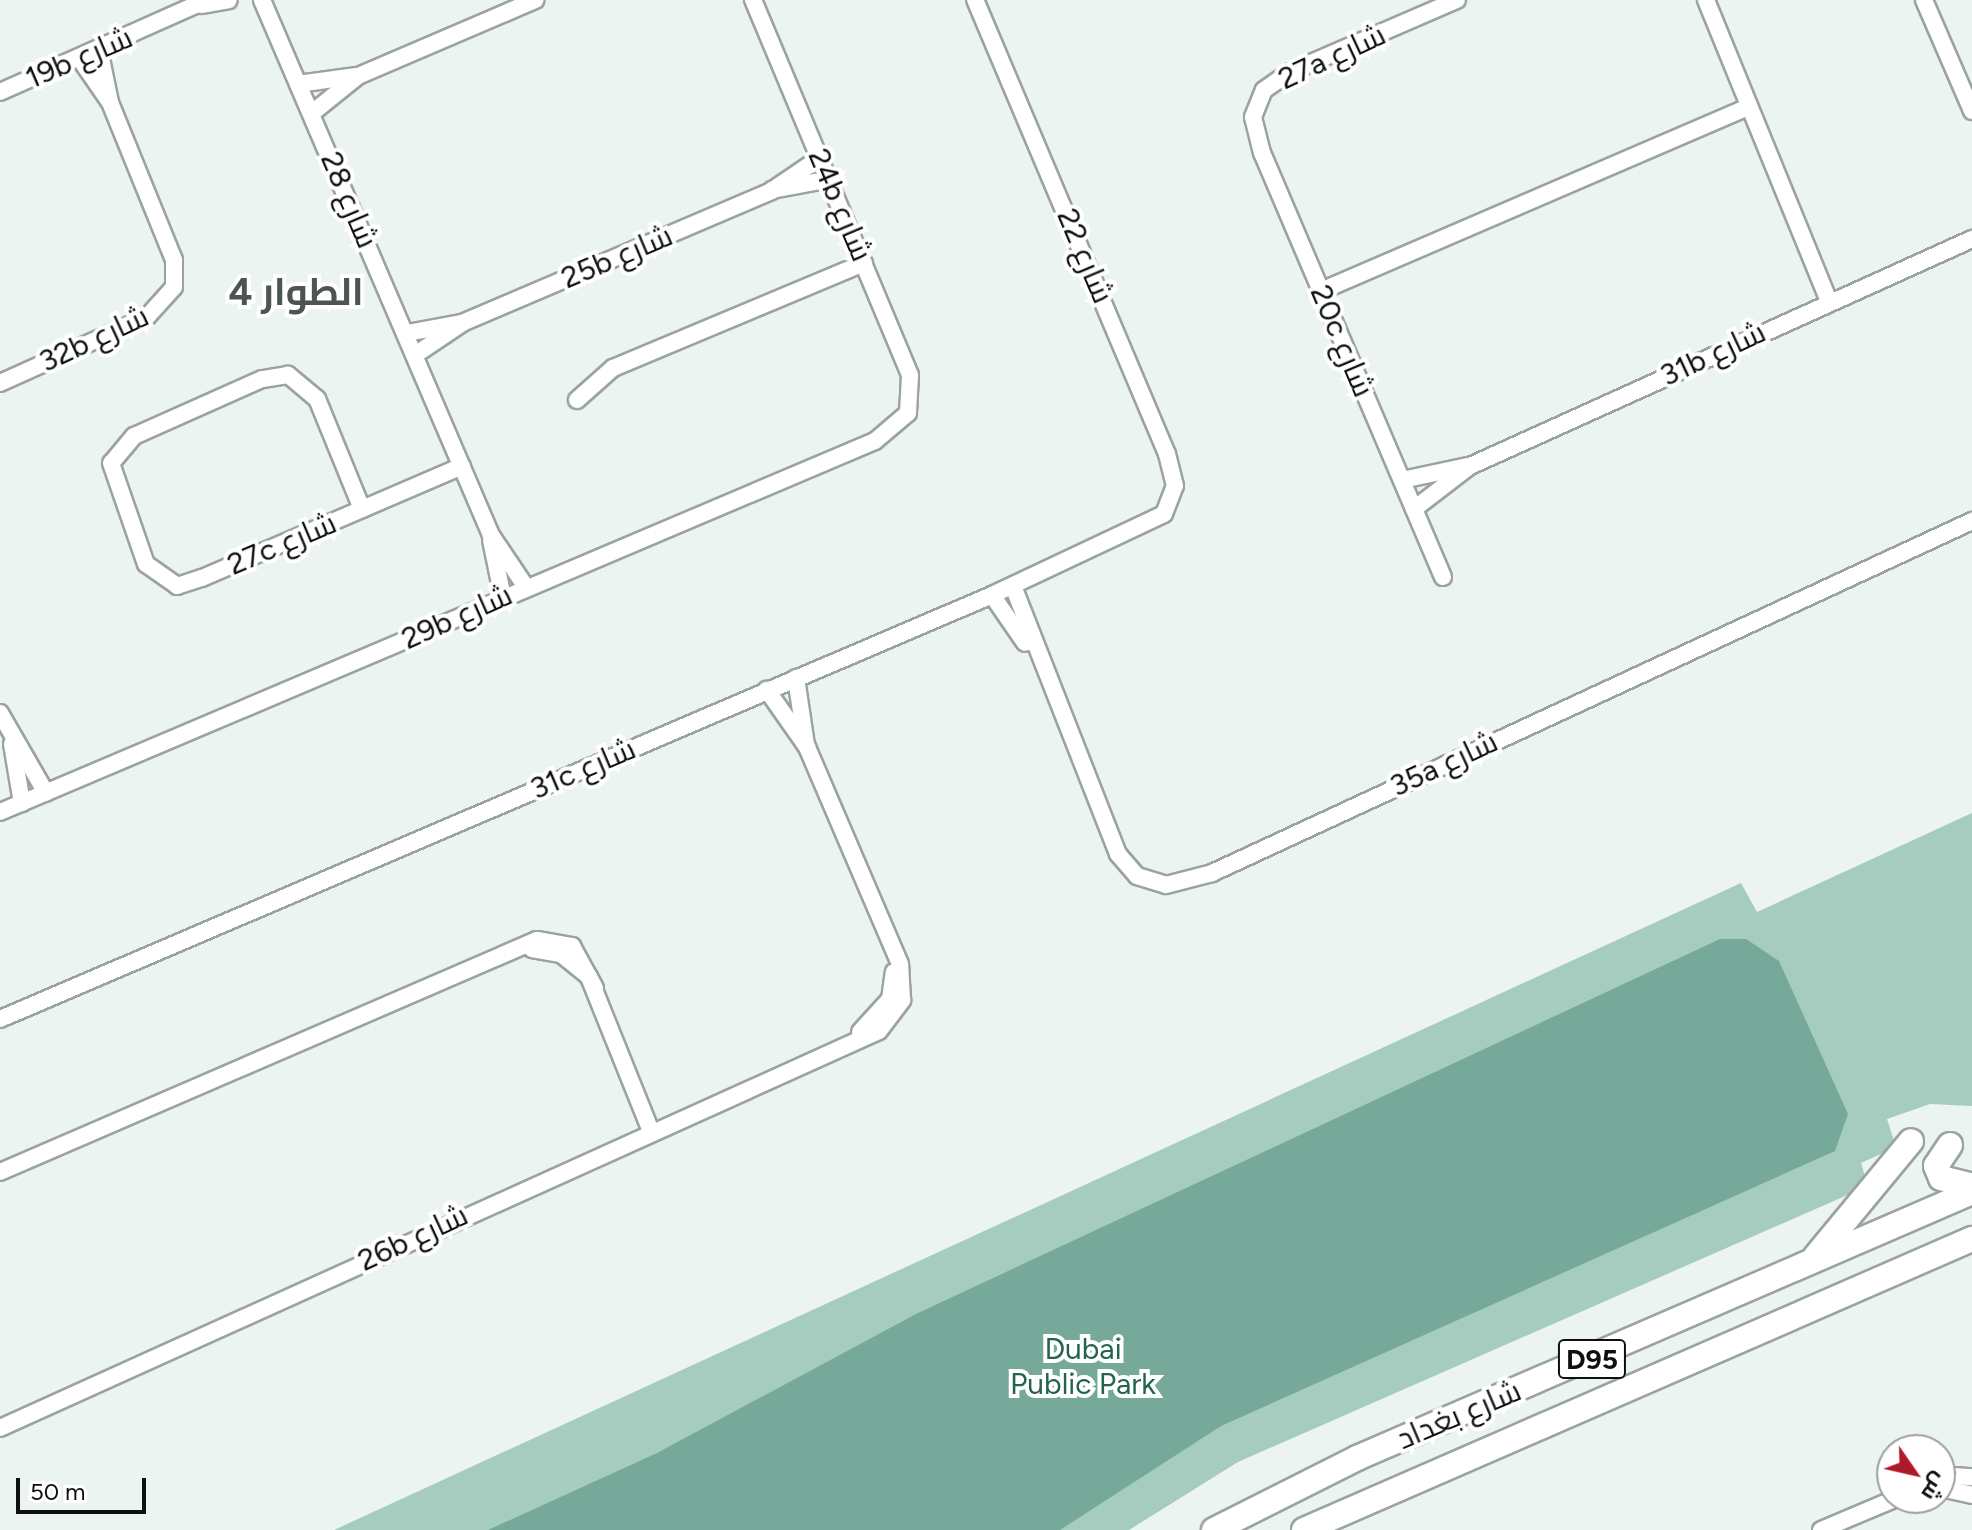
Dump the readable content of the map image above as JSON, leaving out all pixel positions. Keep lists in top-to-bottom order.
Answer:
{
  "streets": {
    "main road": ["D95", "شارع بغداد"],
    "street": [
      "27a شارع",
      "19b شارع",
      "شارع 28",
      "24b شارع",
      "شارع 22",
      "25b شارع",
      "32b شارع",
      "20c شارع",
      "31b شارع",
      "27c شارع",
      "29b شارع",
      "35a شارع",
      "31c شارع",
      "26b شارع"
    ]
  },
  "crossings": [
    ["27a شارع", "20c شارع"],
    ["19b شارع", "32b شارع"],
    ["شارع 28", "25b شارع"],
    ["شارع 28", "27c شارع"],
    ["شارع 28", "29b شارع"],
    ["24b شارع", "25b شارع"],
    ["24b شارع", "29b شارع"],
    ["شارع 22", "31c شارع"],
    ["20c شارع", "31b شارع"],
    ["35a شارع", "31c شارع"],
    ["31c شارع", "26b شارع"]
  ],
  "districts": ["الطوار 4"],
  "parks": ["Dubai Public Park"],
  "scale_bar": "50 m",
  "north": "bottom right"
}
